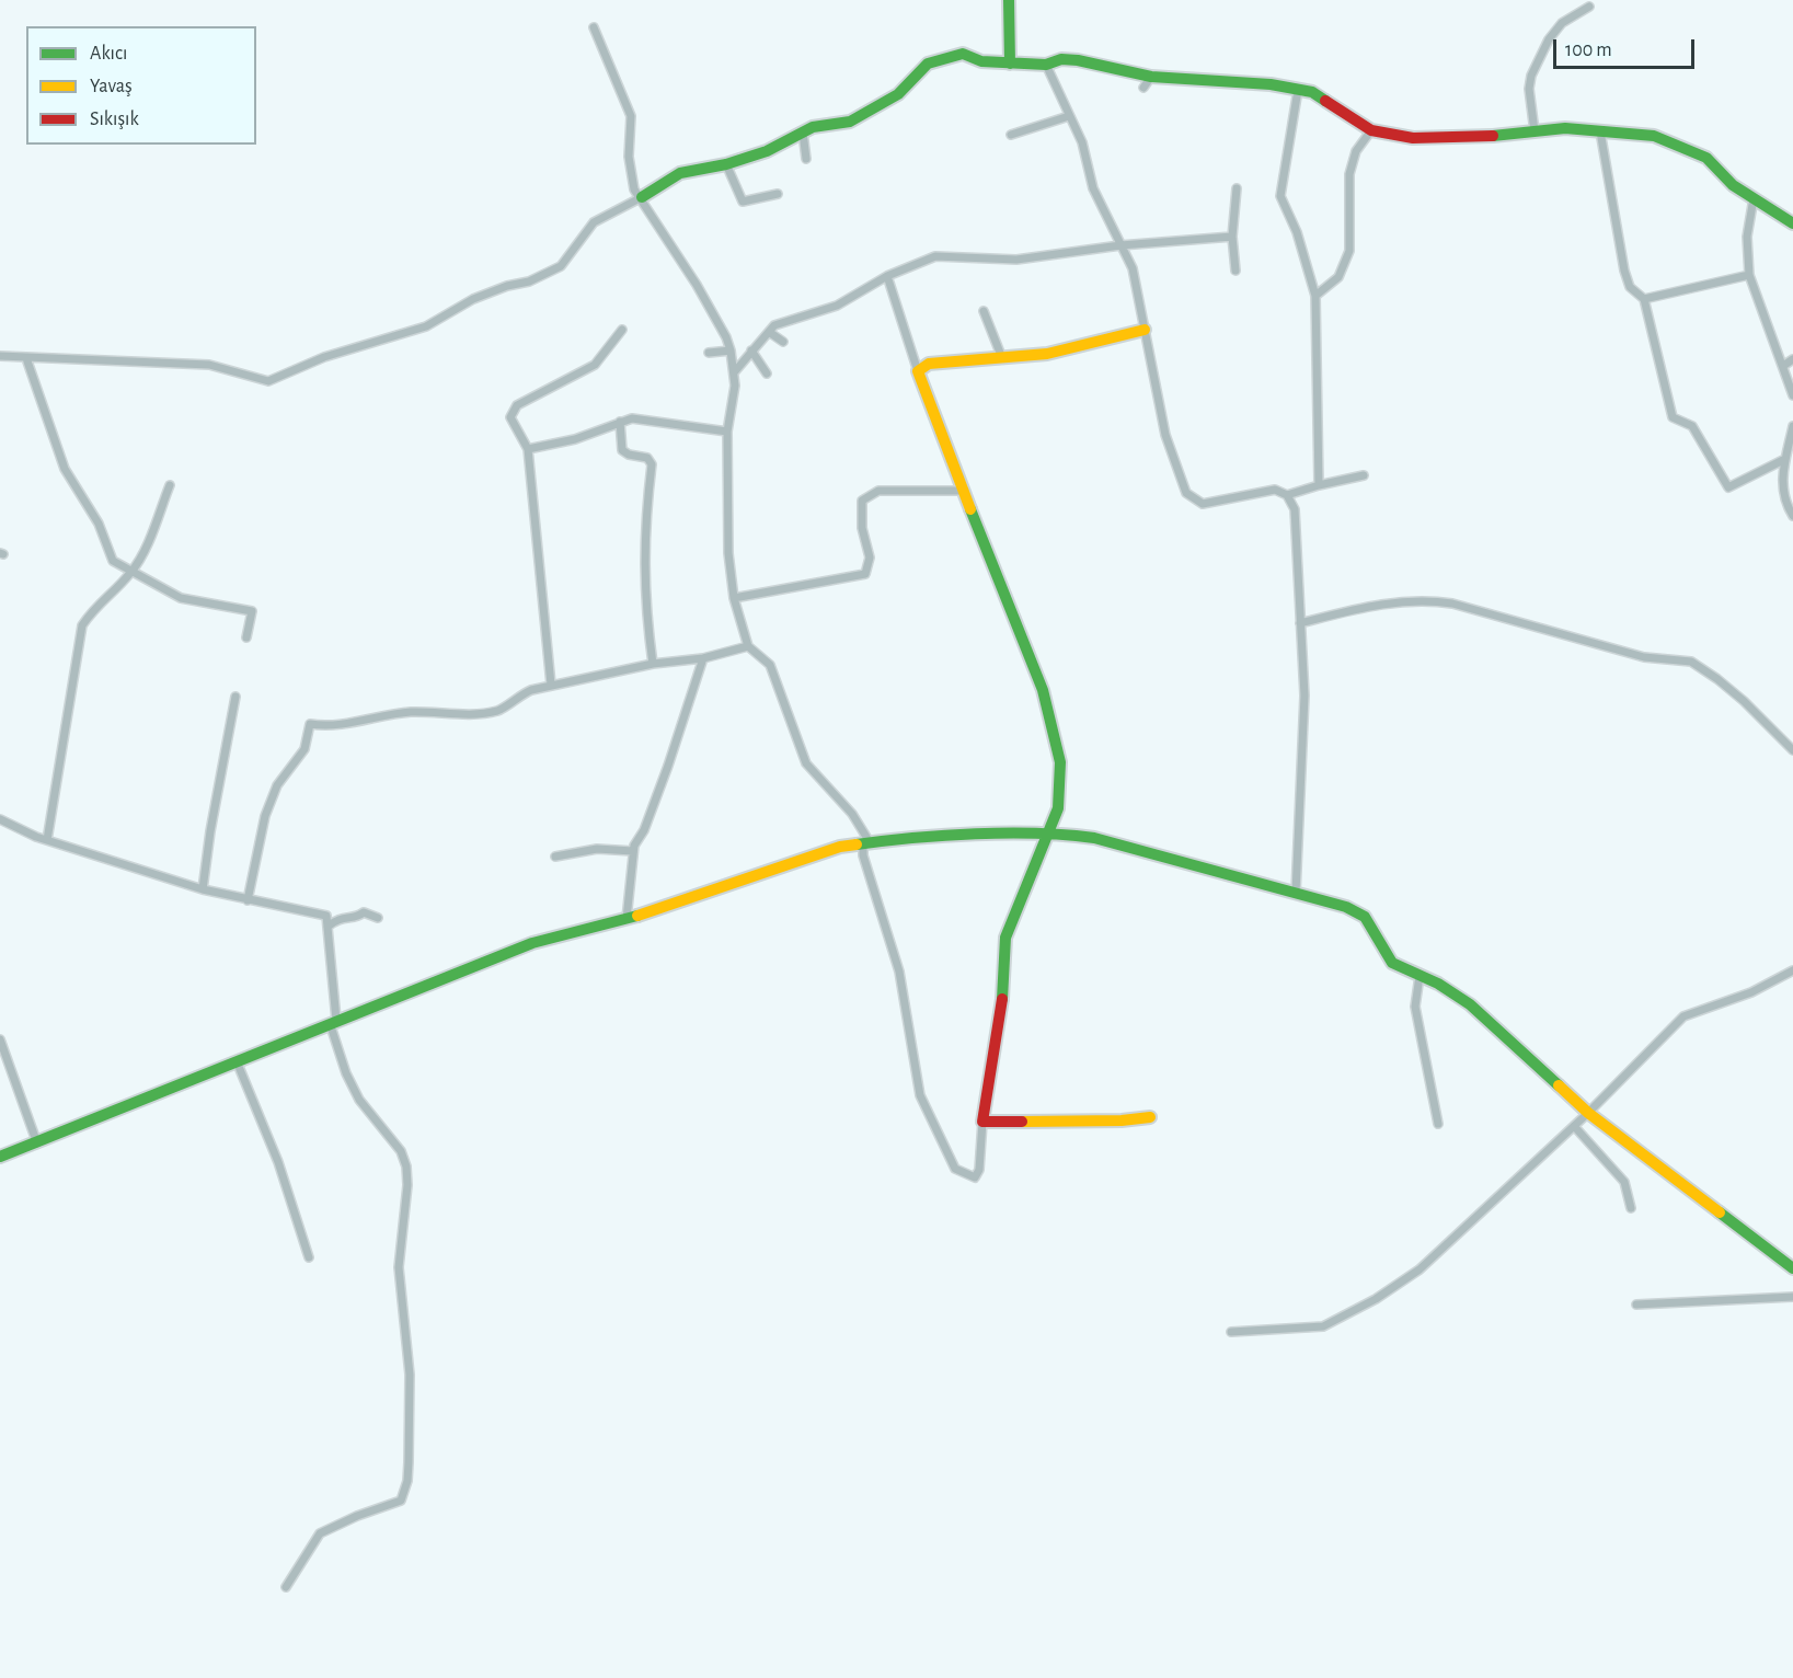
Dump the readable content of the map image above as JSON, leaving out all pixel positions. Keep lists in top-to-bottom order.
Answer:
{
  "legend": ["Akıcı", "Yavaş", "Sıkışık"],
  "scale_bar": "100 m"
}
